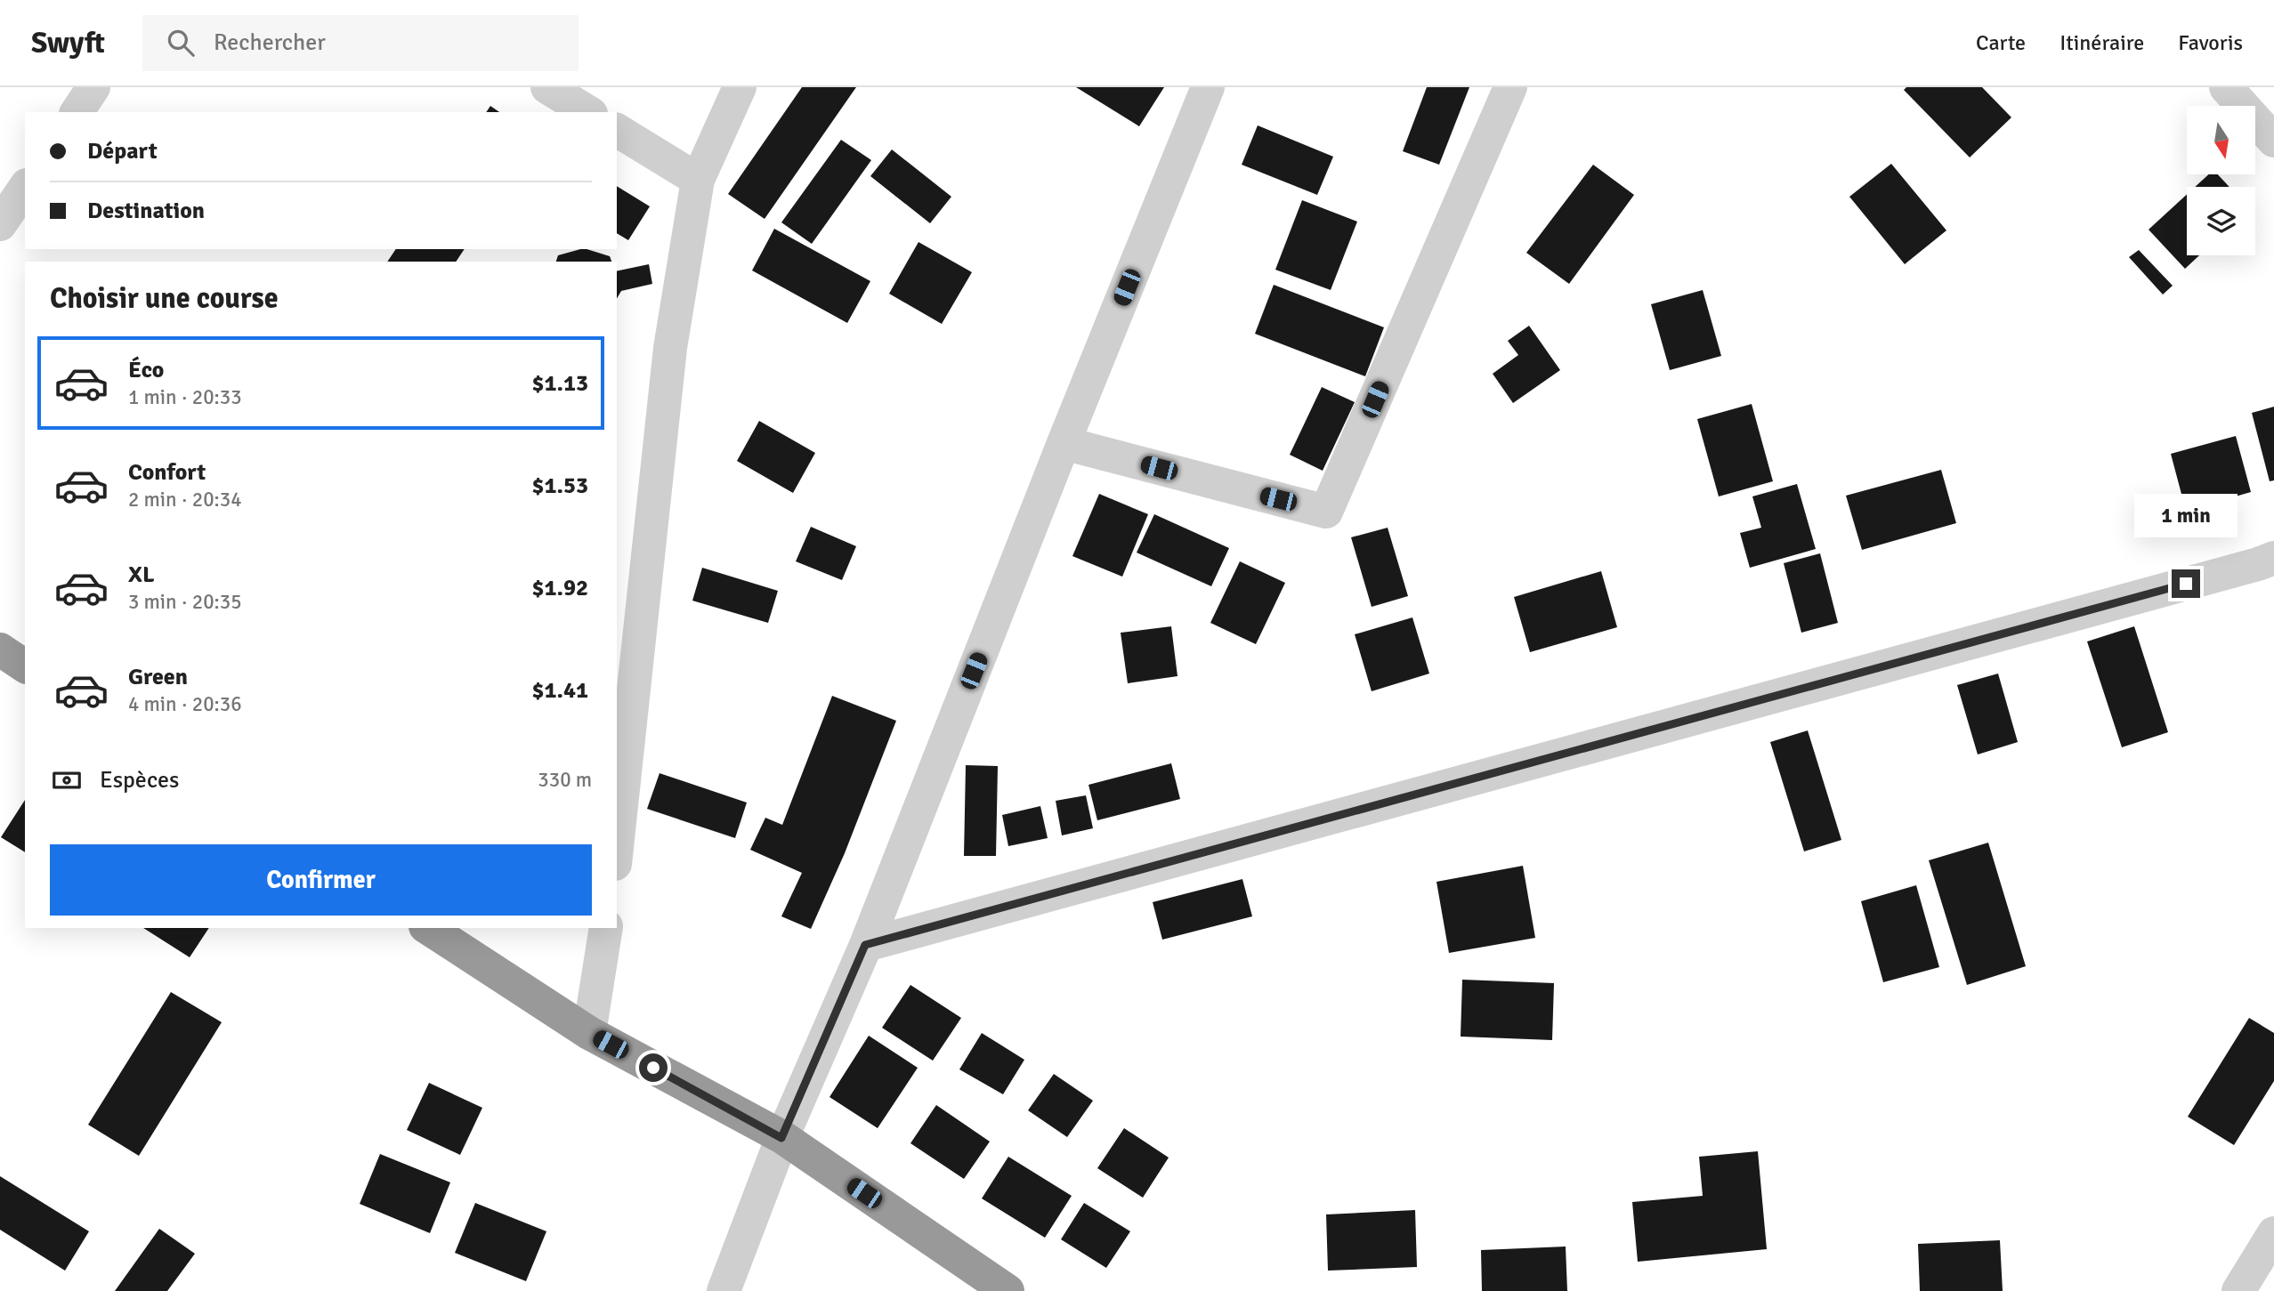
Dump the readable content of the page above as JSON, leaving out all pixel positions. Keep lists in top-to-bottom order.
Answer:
{
  "north": "bottom",
  "page": {
    "header": "Swyft",
    "search": "Rechercher",
    "nav": ["Carte", "Itinéraire", "Favoris"],
    "banner": ["Départ", "Destination"],
    "heading": "Choisir une course",
    "list": [
      {
        "name": "Éco",
        "note": "1 min · 20:33",
        "value": "$1.13"
      },
      {
        "name": "Confort",
        "note": "2 min · 20:34",
        "value": "$1.53"
      },
      {
        "name": "XL",
        "note": "3 min · 20:35",
        "value": "$1.92"
      },
      {
        "name": "Green",
        "note": "4 min · 20:36",
        "value": "$1.41"
      }
    ],
    "bubble": "1 min",
    "pay": ["Espèces", "330 m"],
    "buttons": "Confirmer"
  }
}
